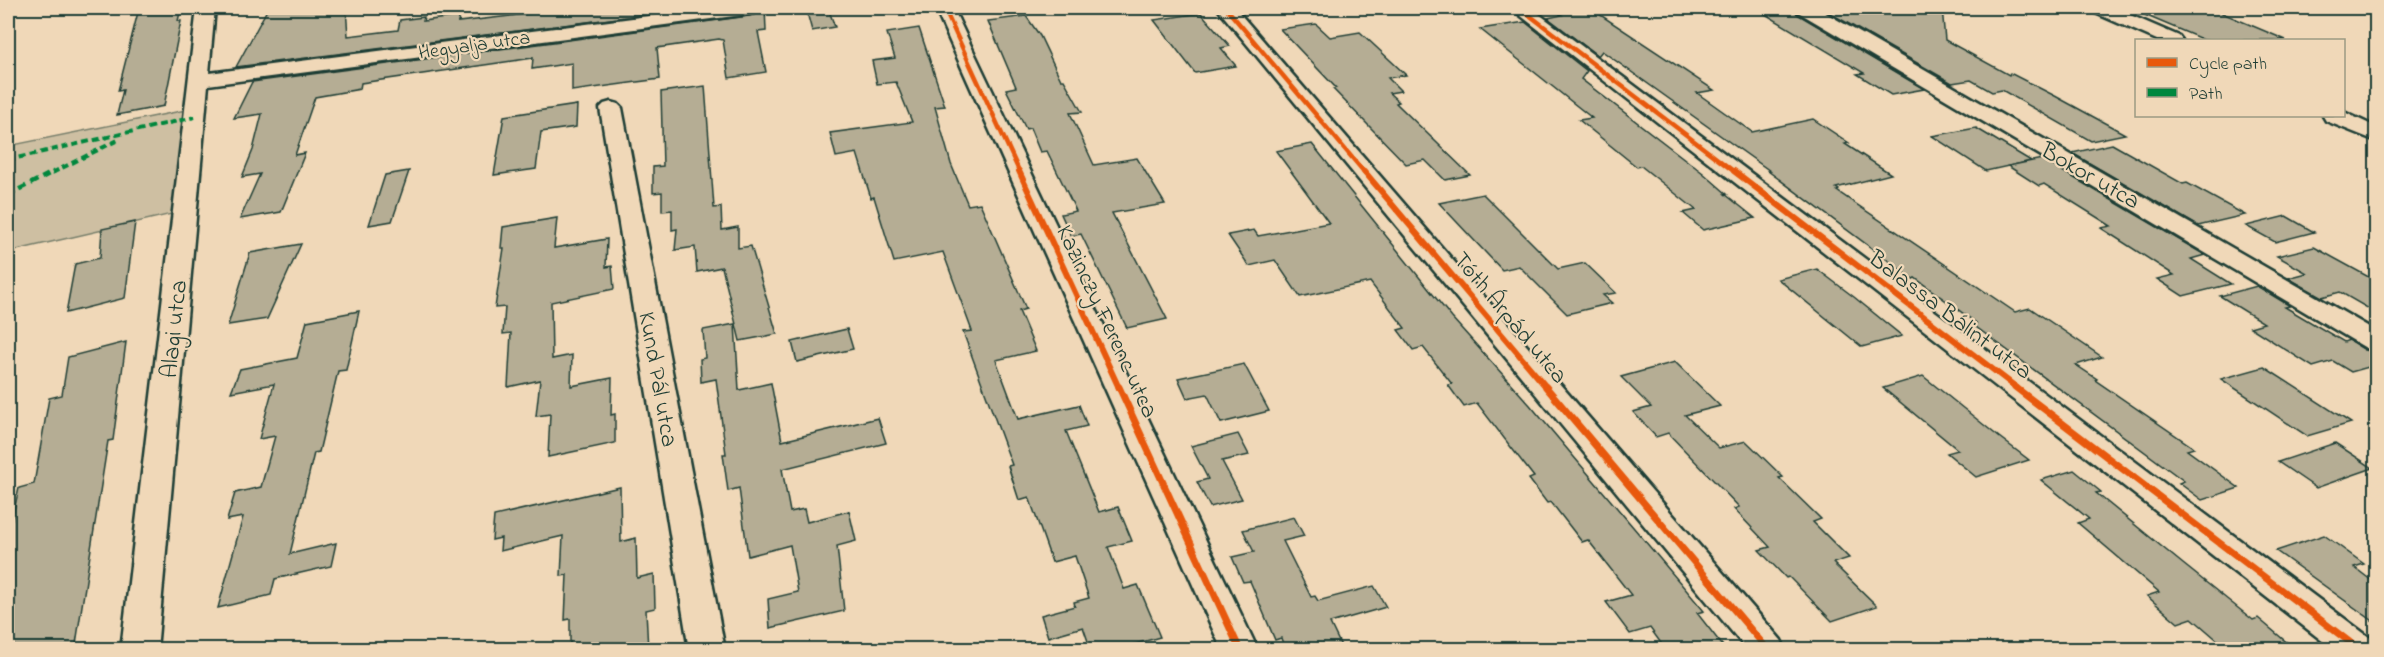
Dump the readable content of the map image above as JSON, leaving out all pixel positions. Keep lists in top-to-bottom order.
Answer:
{
  "streets": {
    "street": [
      "Hegyalja utca",
      "Bokor utca",
      "Balassa Bálint utca",
      "Tóth Árpád utca",
      "Kazinczy Ferenc utca",
      "Alagi utca",
      "Kund Pál utca"
    ]
  },
  "crossings": [
    ["Hegyalja utca", "Alagi utca"]
  ],
  "legend": ["Cycle path", "Path"]
}
